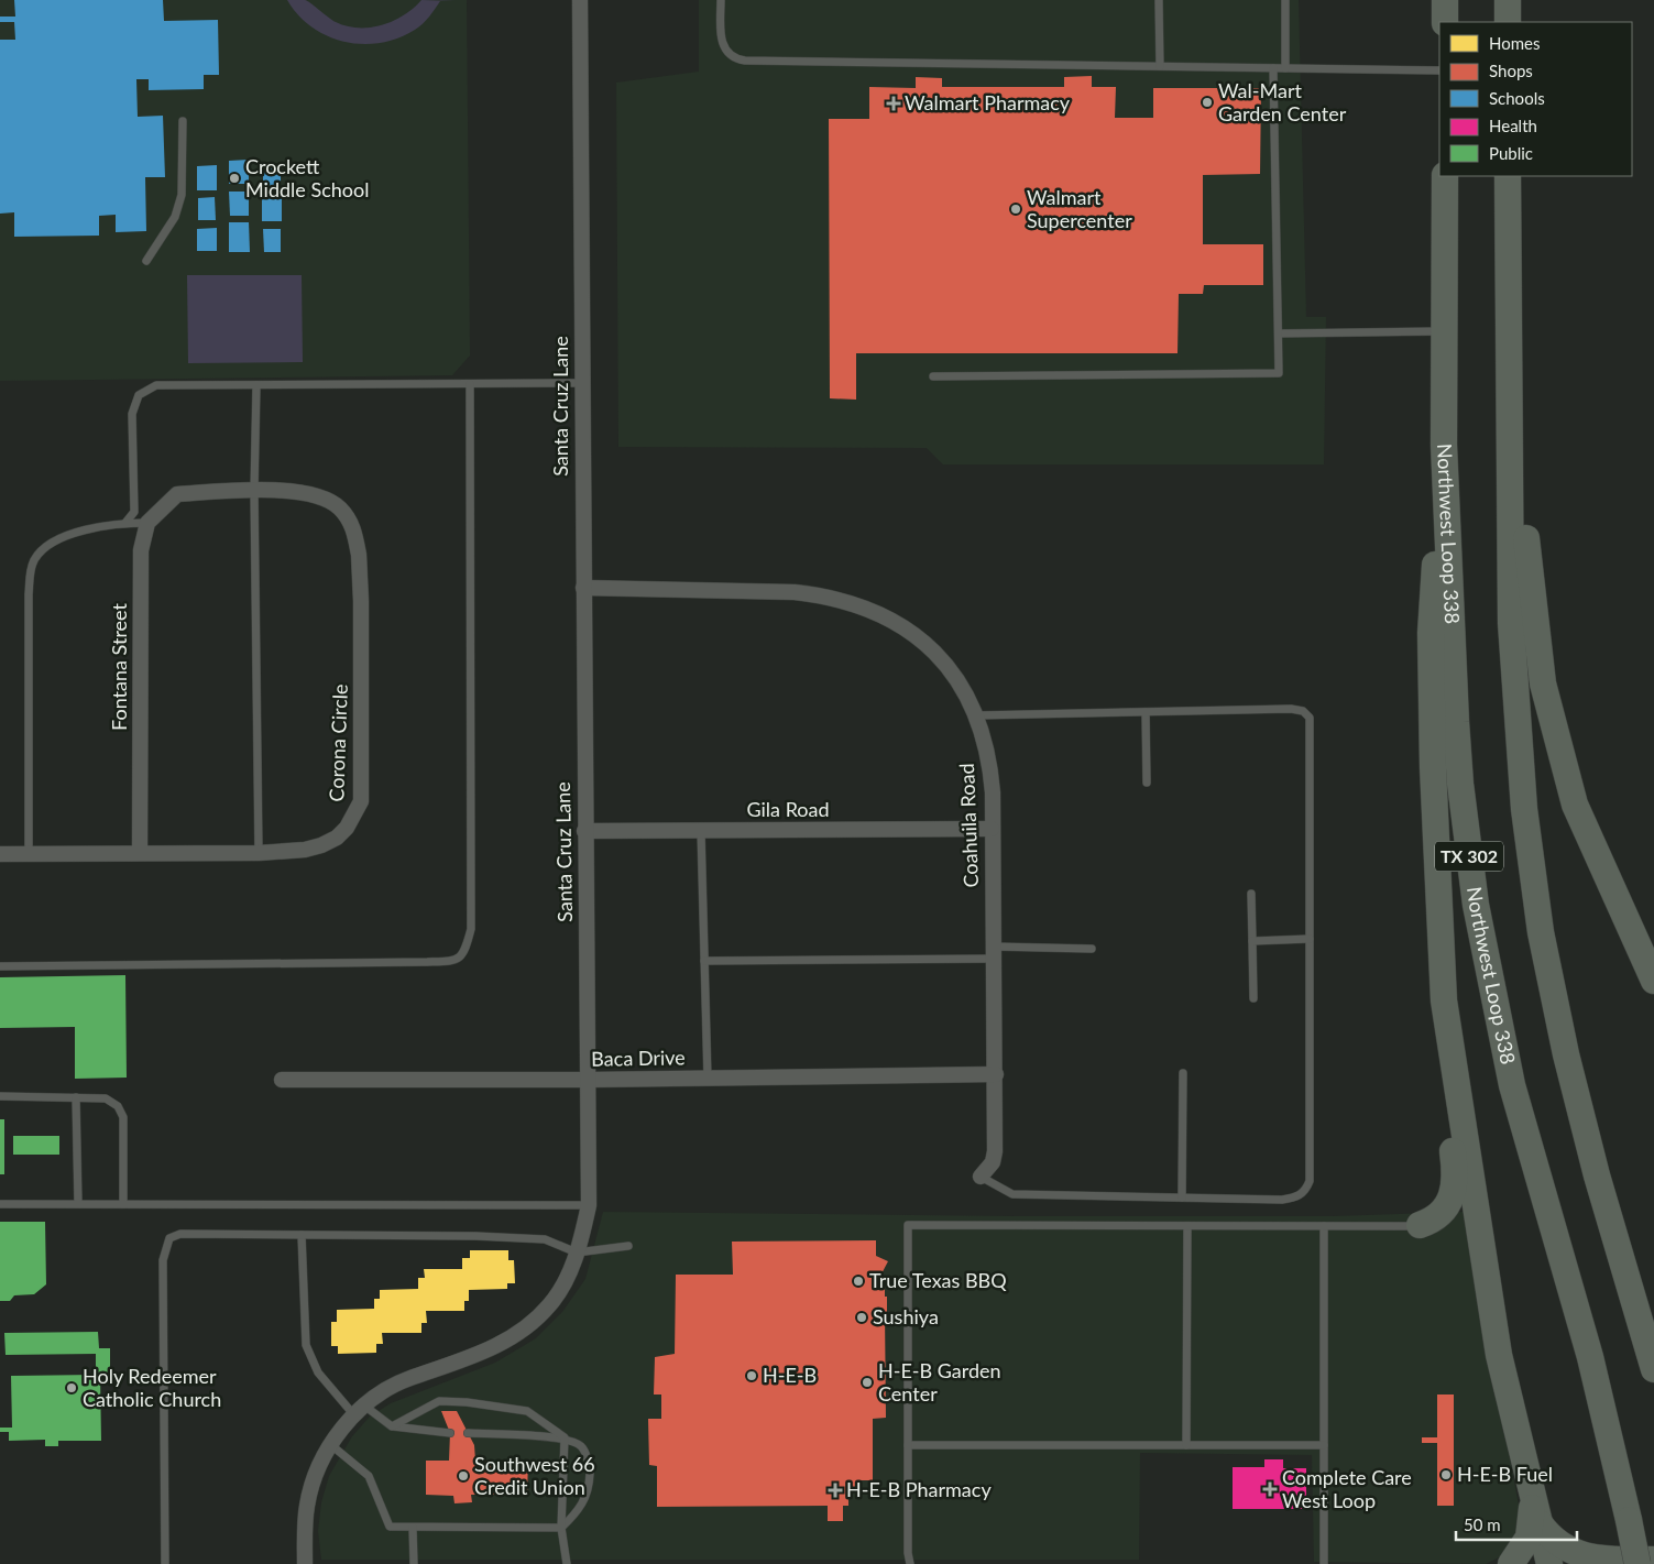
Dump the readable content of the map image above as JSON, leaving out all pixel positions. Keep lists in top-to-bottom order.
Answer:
{
  "streets": {
    "highway": ["Northwest Loop 338", "TX 302"],
    "street": [
      "Santa Cruz Lane",
      "Fontana Street",
      "Corona Circle",
      "Gila Road",
      "Coahuila Road",
      "Baca Drive"
    ]
  },
  "crossings": [
    ["Santa Cruz Lane", "Gila Road"],
    ["Santa Cruz Lane", "Coahuila Road"],
    ["Santa Cruz Lane", "Baca Drive"],
    ["Fontana Street", "Corona Circle"],
    ["Gila Road", "Coahuila Road"],
    ["Coahuila Road", "Baca Drive"]
  ],
  "places": {
    "other": [
      "Wal-Mart Garden Center",
      "Crockett Middle School",
      "Walmart Supercenter",
      "True Texas BBQ",
      "Sushiya",
      "H-E-B",
      "H-E-B Garden Center",
      "Holy Redeemer Catholic Church",
      "H-E-B Fuel",
      "Southwest 66 Credit Union"
    ],
    "health": ["Walmart Pharmacy", "Complete Care West Loop", "H-E-B Pharmacy"]
  },
  "legend": [
    "Homes",
    "Shops",
    "Schools",
    "Health",
    "Public"
  ],
  "scale_bar": "50 m"
}
